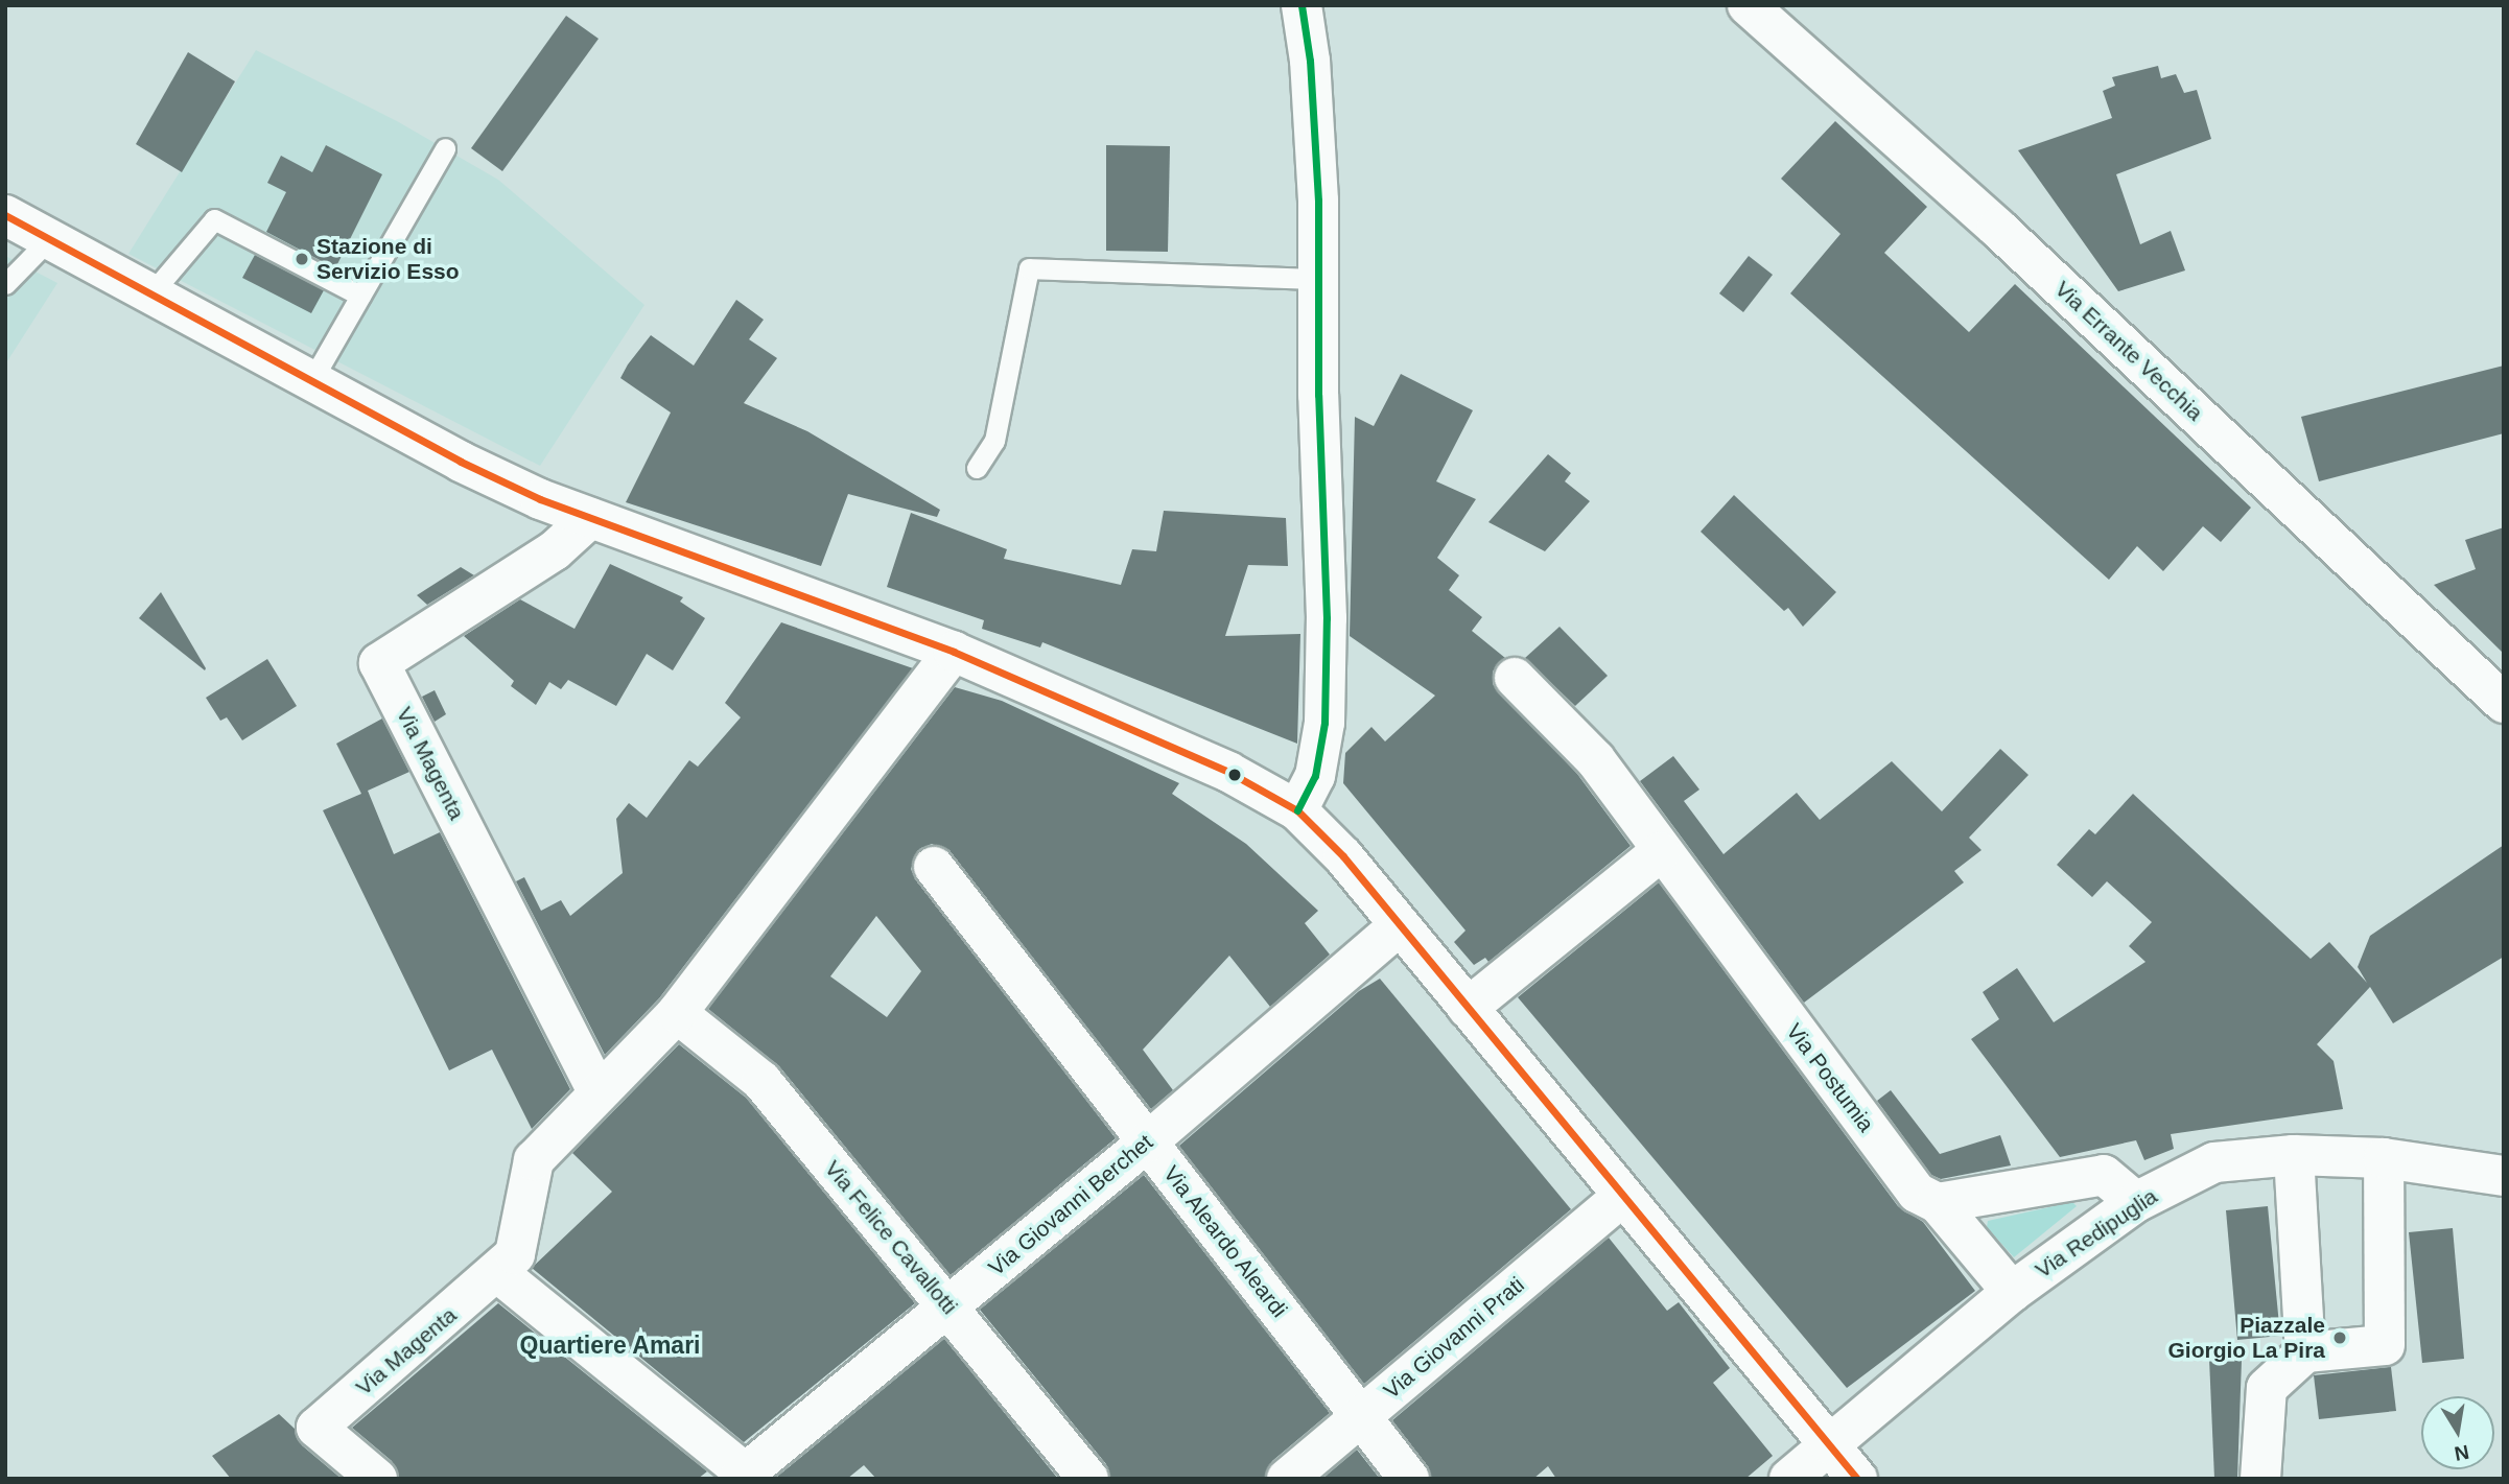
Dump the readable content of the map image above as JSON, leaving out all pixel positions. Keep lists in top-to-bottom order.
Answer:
{
  "streets": {
    "street": [
      "Via Errante Vecchia",
      "Via Magenta",
      "Via Postumia",
      "Via Giovanni Berchet",
      "Via Redipuglia",
      "Via Felice Cavallotti",
      "Via Aleardo Aleardi",
      "Via Giovanni Prati"
    ]
  },
  "crossings": [
    ["Via Magenta", "Via Felice Cavallotti"],
    ["Via Postumia", "Via Redipuglia"],
    ["Via Giovanni Berchet", "Via Felice Cavallotti"],
    ["Via Giovanni Berchet", "Via Aleardo Aleardi"],
    ["Via Aleardo Aleardi", "Via Giovanni Prati"]
  ],
  "districts": ["Quartiere Amari"],
  "places": ["Stazione di Servizio Esso", "Piazzale Giorgio La Pira"],
  "north": "bottom"
}
